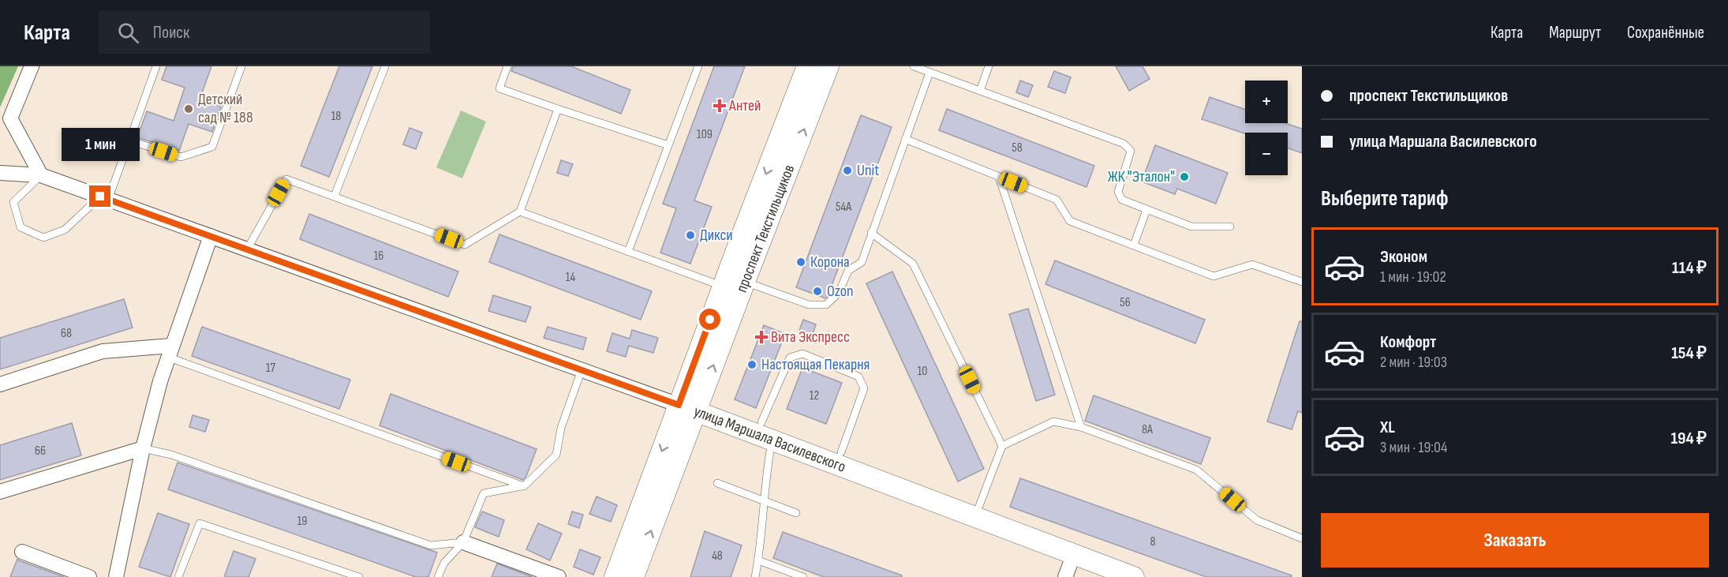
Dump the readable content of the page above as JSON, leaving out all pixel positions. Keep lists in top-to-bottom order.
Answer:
{
  "streets": {
    "main road": ["проспект Текстильщиков", "улица Маршала Василевского"]
  },
  "crossings": [
    ["проспект Текстильщиков", "улица Маршала Василевского"]
  ],
  "places": {
    "health": ["Антей", "Вита Экспресс"],
    "other": [
      "Детский сад № 188",
      "Unit",
      "ЖК \"Эталон\"",
      "Дикси",
      "Корона",
      "Ozon",
      "Настоящая Пекарня"
    ]
  },
  "house_numbers": [
    "18",
    "109",
    "58",
    "54А",
    "16",
    "14",
    "56",
    "68",
    "17",
    "10",
    "12",
    "8А",
    "66",
    "19",
    "8",
    "48"
  ],
  "page": {
    "header": "Карта",
    "search": "Поиск",
    "nav": ["Карта", "Маршрут", "Сохранённые"],
    "banner": ["проспект Текстильщиков", "улица Маршала Василевского"],
    "map_buttons": ["+", "−"],
    "bubble": "1 мин",
    "heading": "Выберите тариф",
    "list": [
      {
        "name": "Эконом",
        "note": "1 мин · 19:02",
        "value": "114 ₽"
      },
      {
        "name": "Комфорт",
        "note": "2 мин · 19:03",
        "value": "154 ₽"
      },
      {
        "name": "XL",
        "note": "3 мин · 19:04",
        "value": "194 ₽"
      }
    ],
    "buttons": "Заказать"
  }
}
